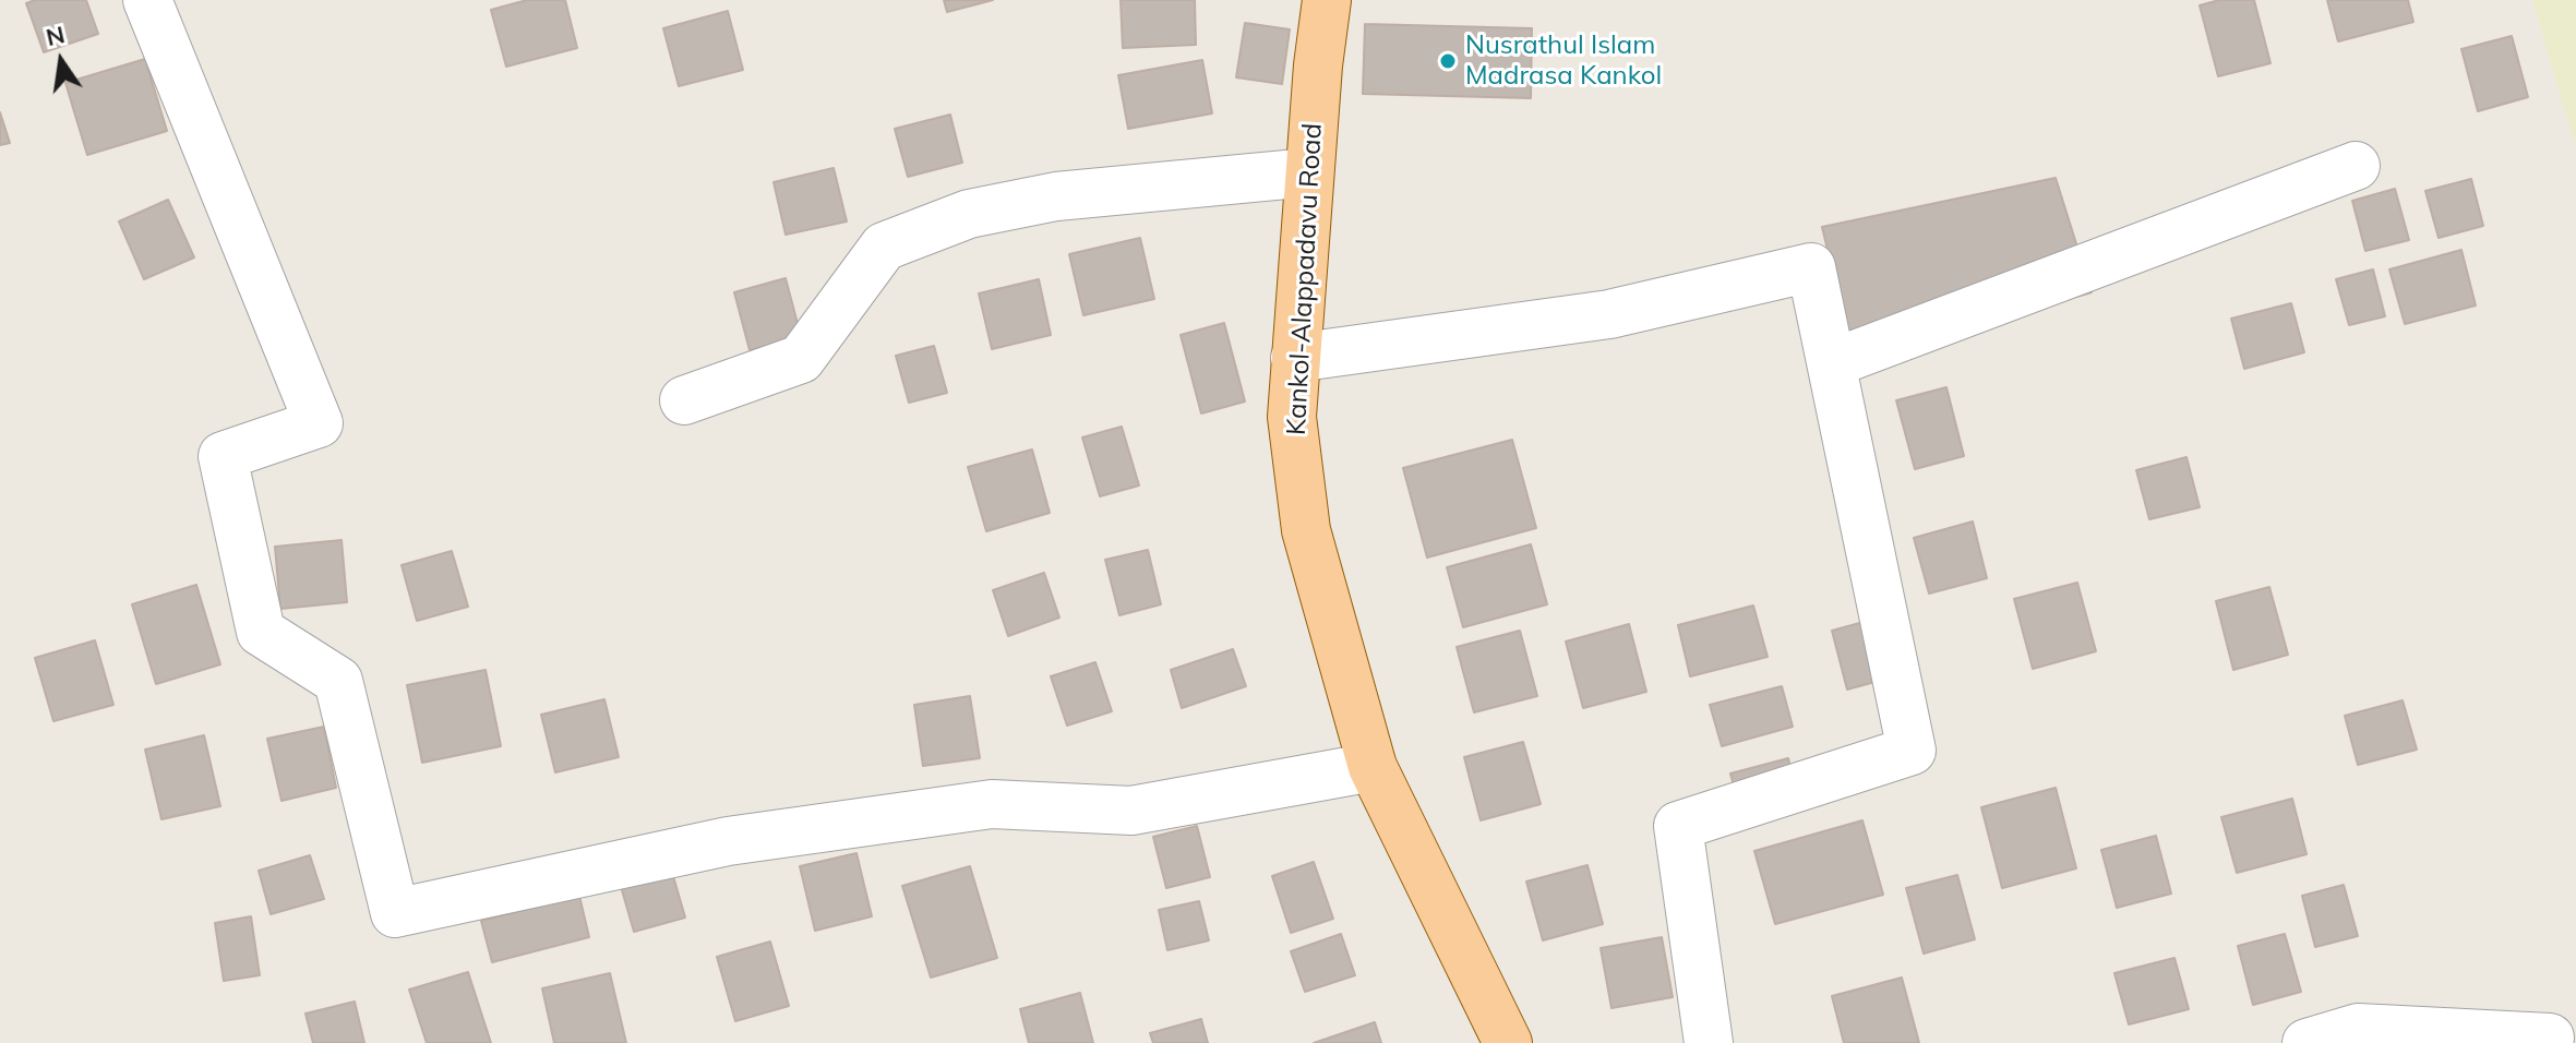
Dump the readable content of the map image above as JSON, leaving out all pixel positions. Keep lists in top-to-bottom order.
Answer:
{
  "streets": {
    "main road": ["Kankol-Alappadavu Road"]
  },
  "places": ["Nusrathul Islam Madrasa Kankol"],
  "north": "top"
}
